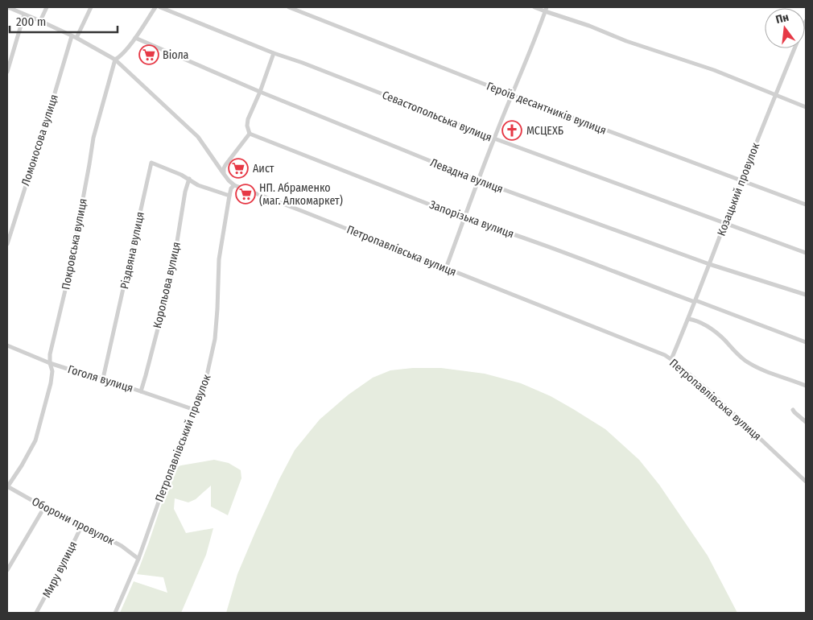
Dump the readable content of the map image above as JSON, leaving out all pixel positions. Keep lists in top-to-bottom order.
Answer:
{
  "streets": {
    "street": [
      "Героїв десантників вулиця",
      "Севастопольська вулиця",
      "Ломоносова вулиця",
      "Левадна вулиця",
      "Козацький провулок",
      "Запорізька вулиця",
      "Покровська вулиця",
      "Різдвяна вулиця",
      "Петропавлівська вулиця",
      "Корольова вулиця",
      "Гоголя вулиця",
      "Петропавлівський провулок",
      "Оборони провулок",
      "Миру вулиця"
    ]
  },
  "crossings": [
    ["Героїв десантників вулиця", "Козацький провулок"],
    ["Севастопольська вулиця", "Козацький провулок"],
    ["Ломоносова вулиця", "Петропавлівська вулиця"],
    ["Левадна вулиця", "Козацький провулок"],
    ["Левадна вулиця", "Покровська вулиця"],
    ["Козацький провулок", "Запорізька вулиця"],
    ["Козацький провулок", "Петропавлівська вулиця"],
    ["Покровська вулиця", "Петропавлівська вулиця"],
    ["Покровська вулиця", "Гоголя вулиця"],
    ["Покровська вулиця", "Оборони провулок"],
    ["Різдвяна вулиця", "Корольова вулиця"],
    ["Різдвяна вулиця", "Гоголя вулиця"],
    ["Петропавлівська вулиця", "Петропавлівський провулок"],
    ["Корольова вулиця", "Гоголя вулиця"],
    ["Гоголя вулиця", "Петропавлівський провулок"],
    ["Петропавлівський провулок", "Оборони провулок"],
    ["Оборони провулок", "Миру вулиця"]
  ],
  "places": {
    "supermarket": ["Віола", "Аист", "НП. Абраменко (маг. Алкомаркет)"],
    "church": ["МСЦЕХБ"]
  },
  "scale_bar": "200 m",
  "north": "top"
}
